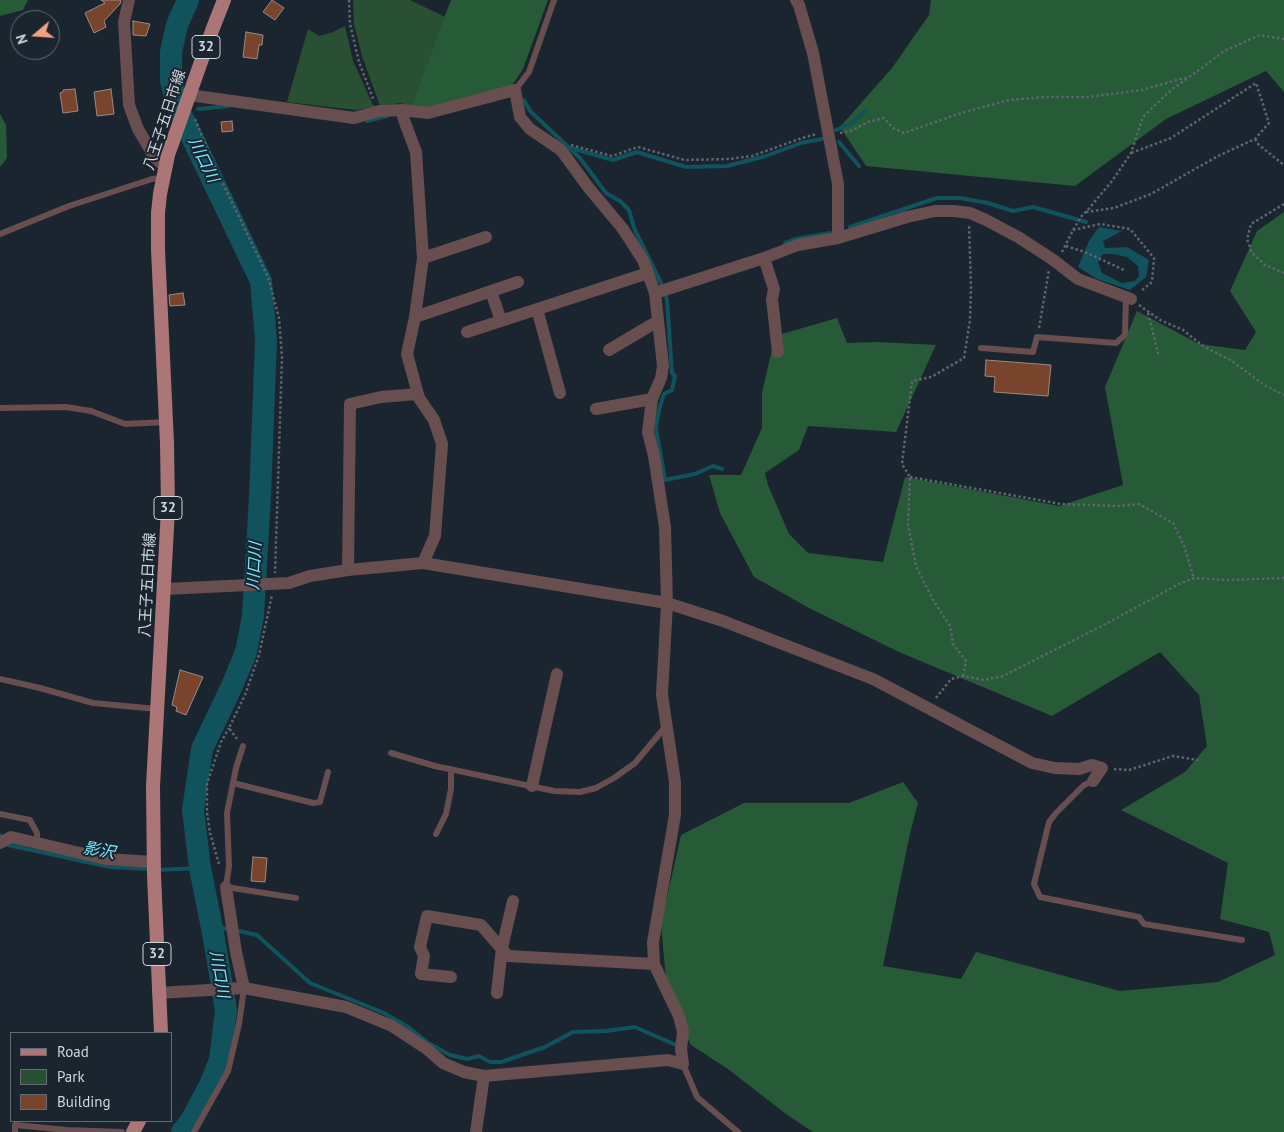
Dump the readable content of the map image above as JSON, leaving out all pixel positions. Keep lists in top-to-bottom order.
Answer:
{
  "streets": {
    "main road": ["32", "八王子五日市線"]
  },
  "water": ["川口川", "影沢"],
  "legend": ["Road", "Park", "Building"],
  "north": "left"
}
